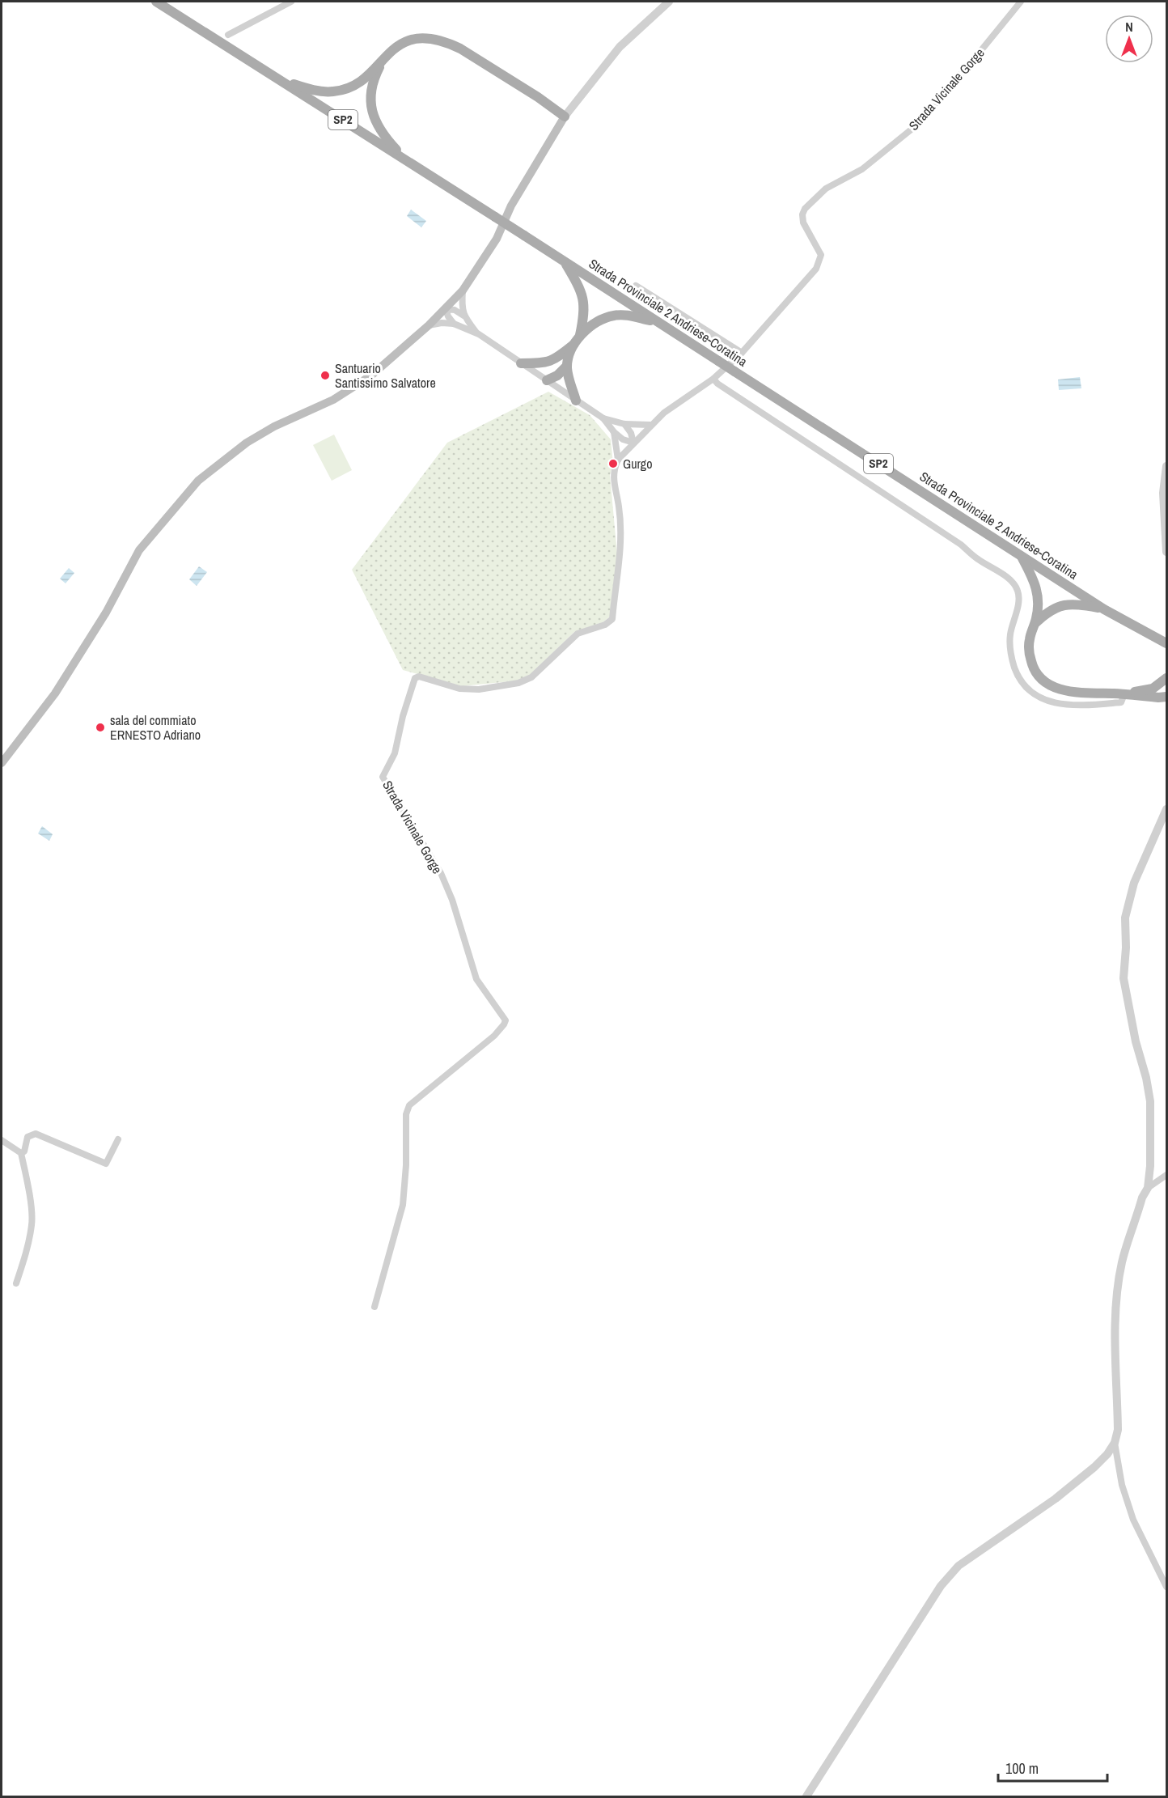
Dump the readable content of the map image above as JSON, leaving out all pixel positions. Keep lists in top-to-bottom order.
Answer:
{
  "streets": {
    "main road": ["SP2", "Strada Provinciale 2 Andriese-Coratina"],
    "street": ["Strada Vicinale Gorge"]
  },
  "places": ["Santuario Santissimo Salvatore", "Gurgo", "sala del commiato ERNESTO Adriano"],
  "scale_bar": "100 m",
  "north": "top"
}
